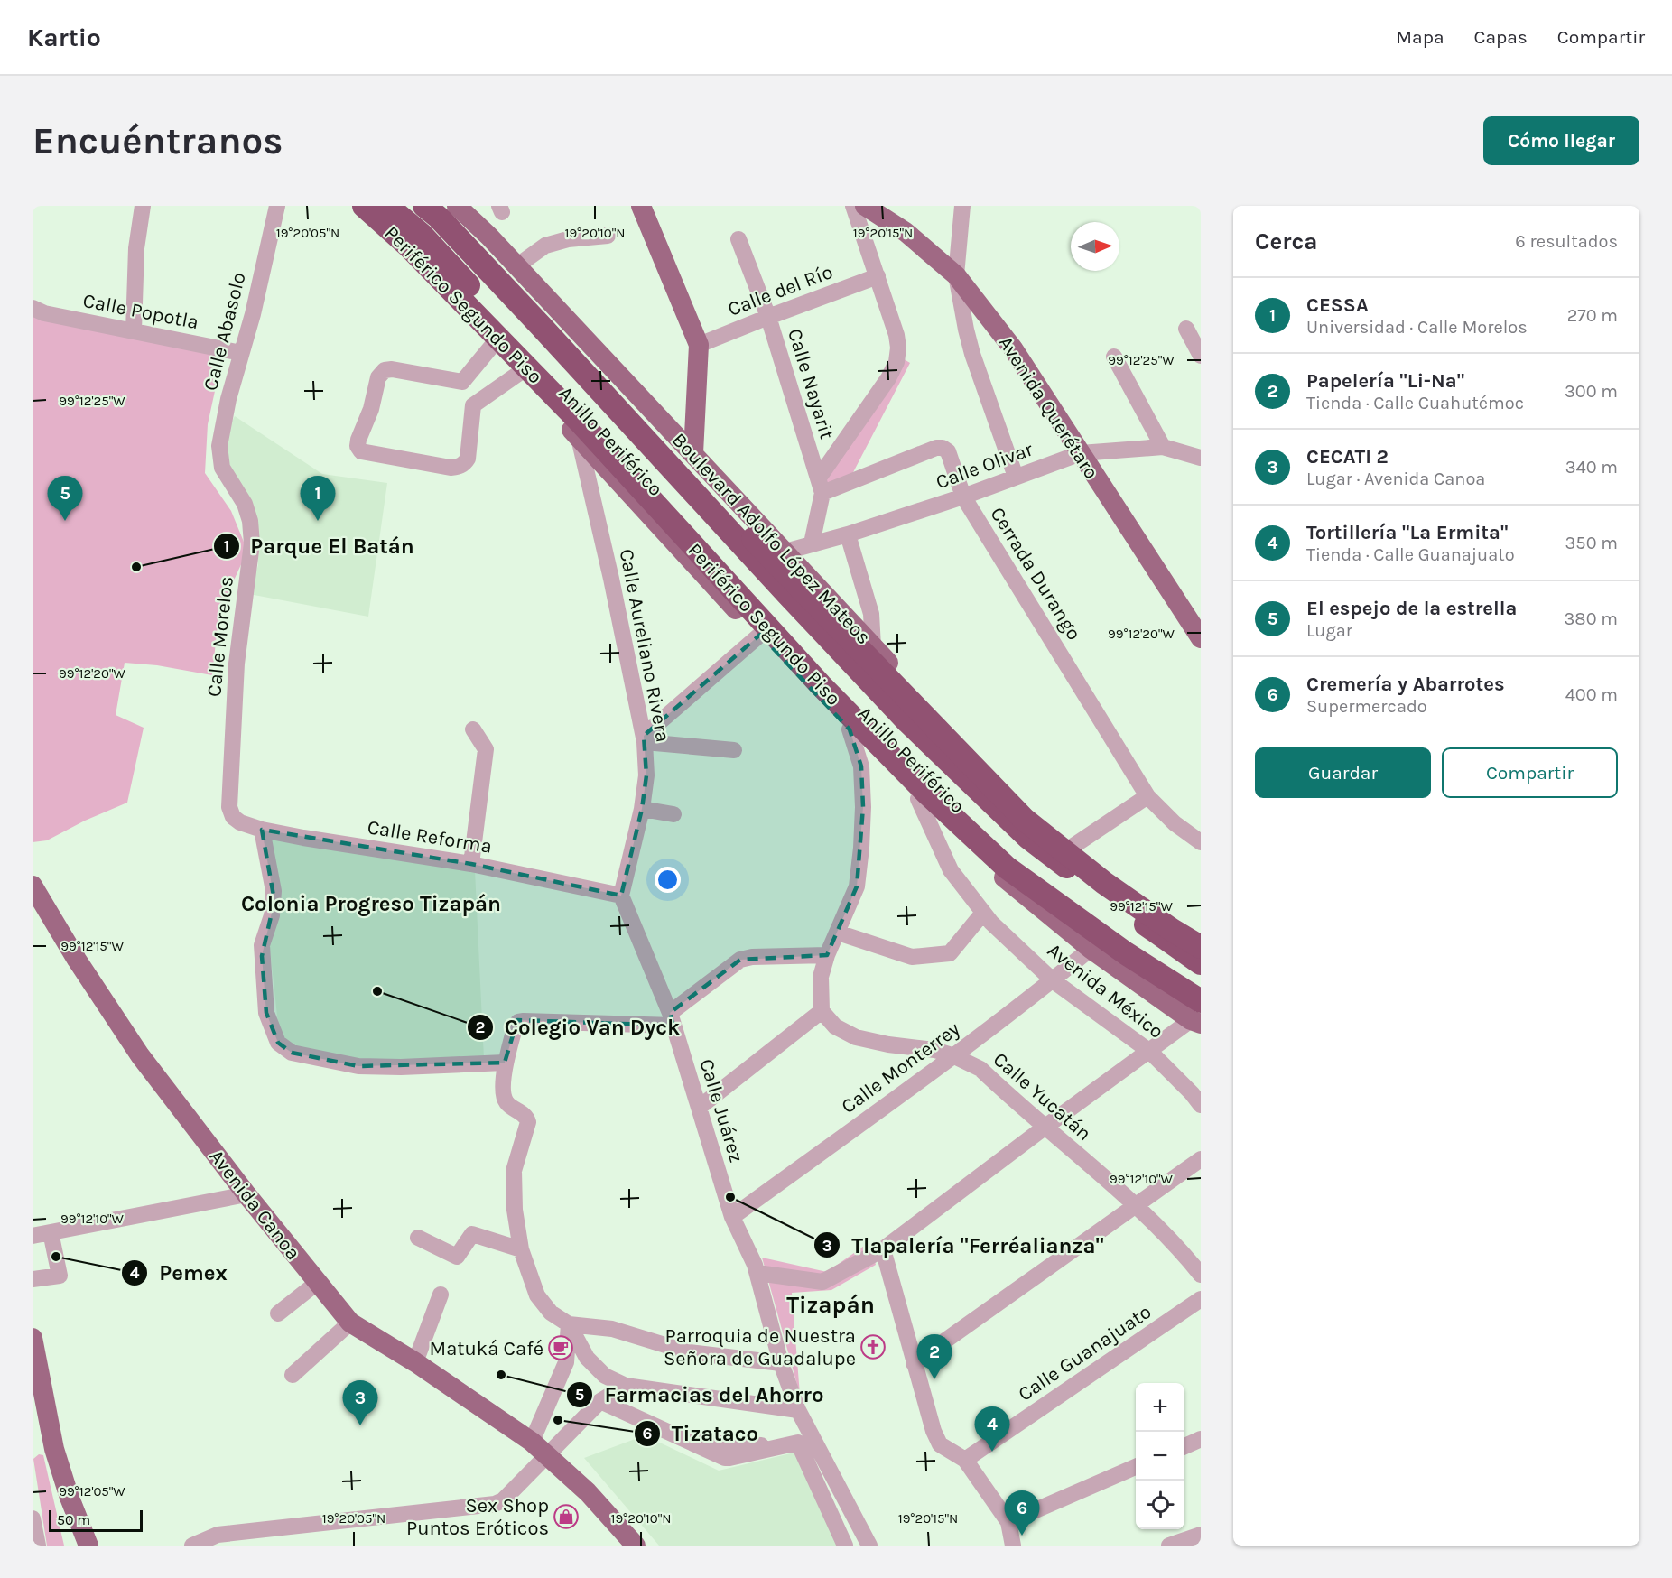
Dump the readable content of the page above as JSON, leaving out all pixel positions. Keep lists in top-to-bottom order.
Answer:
{
  "streets": {
    "highway": ["Periférico Segundo Piso", "Anillo Periférico"],
    "main road": ["Avenida Querétaro", "Boulevard Adolfo López Mateos", "Avenida Canoa"],
    "street": [
      "Calle del Río",
      "Calle Popotla",
      "Calle Abasolo",
      "Calle Nayarit",
      "Calle Olivar",
      "Cerrada Durango",
      "Calle Morelos",
      "Calle Aureliano Rivera",
      "Calle Reforma",
      "Avenida México",
      "Calle Monterrey",
      "Calle Yucatán",
      "Calle Juárez",
      "Calle Guanajuato"
    ]
  },
  "crossings": [
    ["Calle del Río", "Calle Nayarit"],
    ["Calle Popotla", "Calle Abasolo"],
    ["Calle Abasolo", "Calle Morelos"],
    ["Calle Nayarit", "Calle Olivar"],
    ["Calle Nayarit", "Cerrada Durango"],
    ["Avenida Querétaro", "Calle Olivar"],
    ["Calle Olivar", "Boulevard Adolfo López Mateos"],
    ["Calle Olivar", "Cerrada Durango"],
    ["Calle Morelos", "Calle Reforma"],
    ["Calle Aureliano Rivera", "Calle Reforma"],
    ["Calle Aureliano Rivera", "Calle Juárez"],
    ["Calle Reforma", "Calle Juárez"],
    ["Avenida México", "Calle Monterrey"],
    ["Calle Monterrey", "Calle Yucatán"],
    ["Calle Monterrey", "Calle Juárez"]
  ],
  "districts": ["Colonia Progreso Tizapán", "Tizapán"],
  "places": {
    "other": [
      "Parque El Batán",
      "Colegio Van Dyck",
      "Tlapalería \"Ferréalianza\"",
      "Pemex",
      "Farmacias del Ahorro",
      "Tizataco"
    ],
    "church": ["Parroquia de Nuestra Señora de Guadalupe"],
    "cafe": ["Matuká Café"],
    "shop": ["Sex Shop Puntos Eróticos"]
  },
  "scale_bar": "50 m",
  "north": "right",
  "page": {
    "header": "Kartio",
    "nav": ["Mapa", "Capas", "Compartir"],
    "buttons": [
      "Cómo llegar",
      ["Guardar", "Compartir"]
    ],
    "title": "Encuéntranos",
    "heading": ["Cerca", "6 resultados"],
    "list": [
      {
        "mark": "1",
        "name": "CESSA",
        "note": "Universidad · Calle Morelos",
        "value": "270 m"
      },
      {
        "mark": "2",
        "name": "Papelería \"Li-Na\"",
        "note": "Tienda · Calle Cuahutémoc",
        "value": "300 m"
      },
      {
        "mark": "3",
        "name": "CECATI 2",
        "note": "Lugar · Avenida Canoa",
        "value": "340 m"
      },
      {
        "mark": "4",
        "name": "Tortillería \"La Ermita\"",
        "note": "Tienda · Calle Guanajuato",
        "value": "350 m"
      },
      {
        "mark": "5",
        "name": "El espejo de la estrella",
        "note": "Lugar",
        "value": "380 m"
      },
      {
        "mark": "6",
        "name": "Cremería y Abarrotes",
        "note": "Supermercado",
        "value": "400 m"
      }
    ],
    "pins": [
      "1",
      "5",
      "2",
      "3",
      "4",
      "6"
    ],
    "map_buttons": ["+", "−"],
    "scale": "50 m"
  },
  "coordinates": [
    "19°20'05\"N",
    "19°20'10\"N",
    "19°20'15\"N",
    "99°12'25\"W",
    "99°12'20\"W",
    "99°12'15\"W",
    "99°12'10\"W",
    "99°12'05\"W"
  ]
}
